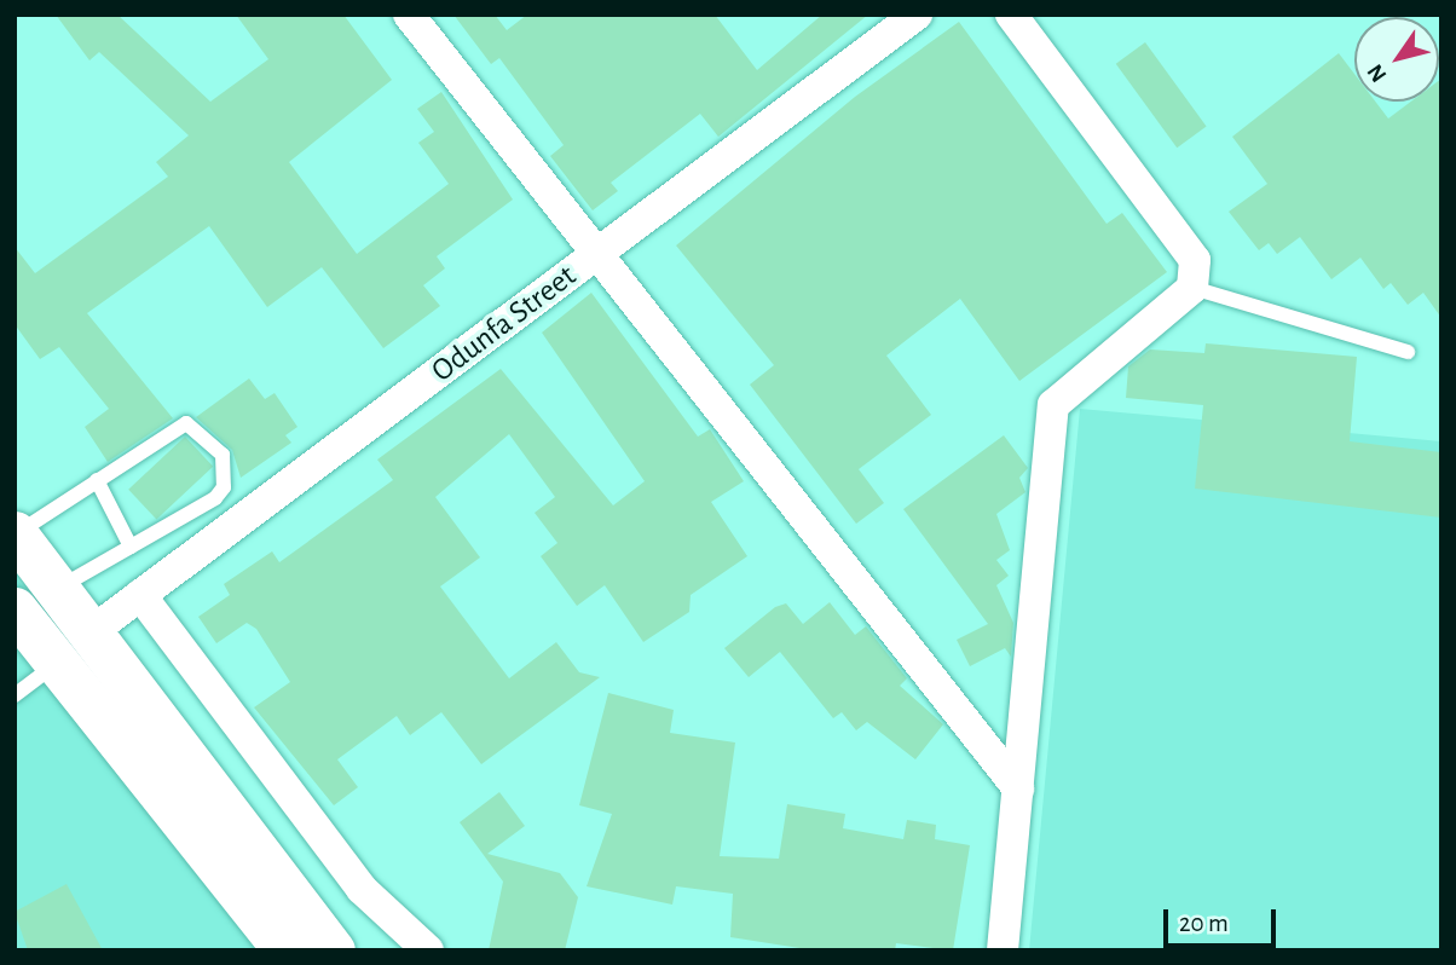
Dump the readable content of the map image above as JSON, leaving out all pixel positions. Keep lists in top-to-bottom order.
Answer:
{
  "streets": {
    "street": ["Odunfa Street"]
  },
  "scale_bar": "20 m",
  "north": "bottom left"
}
